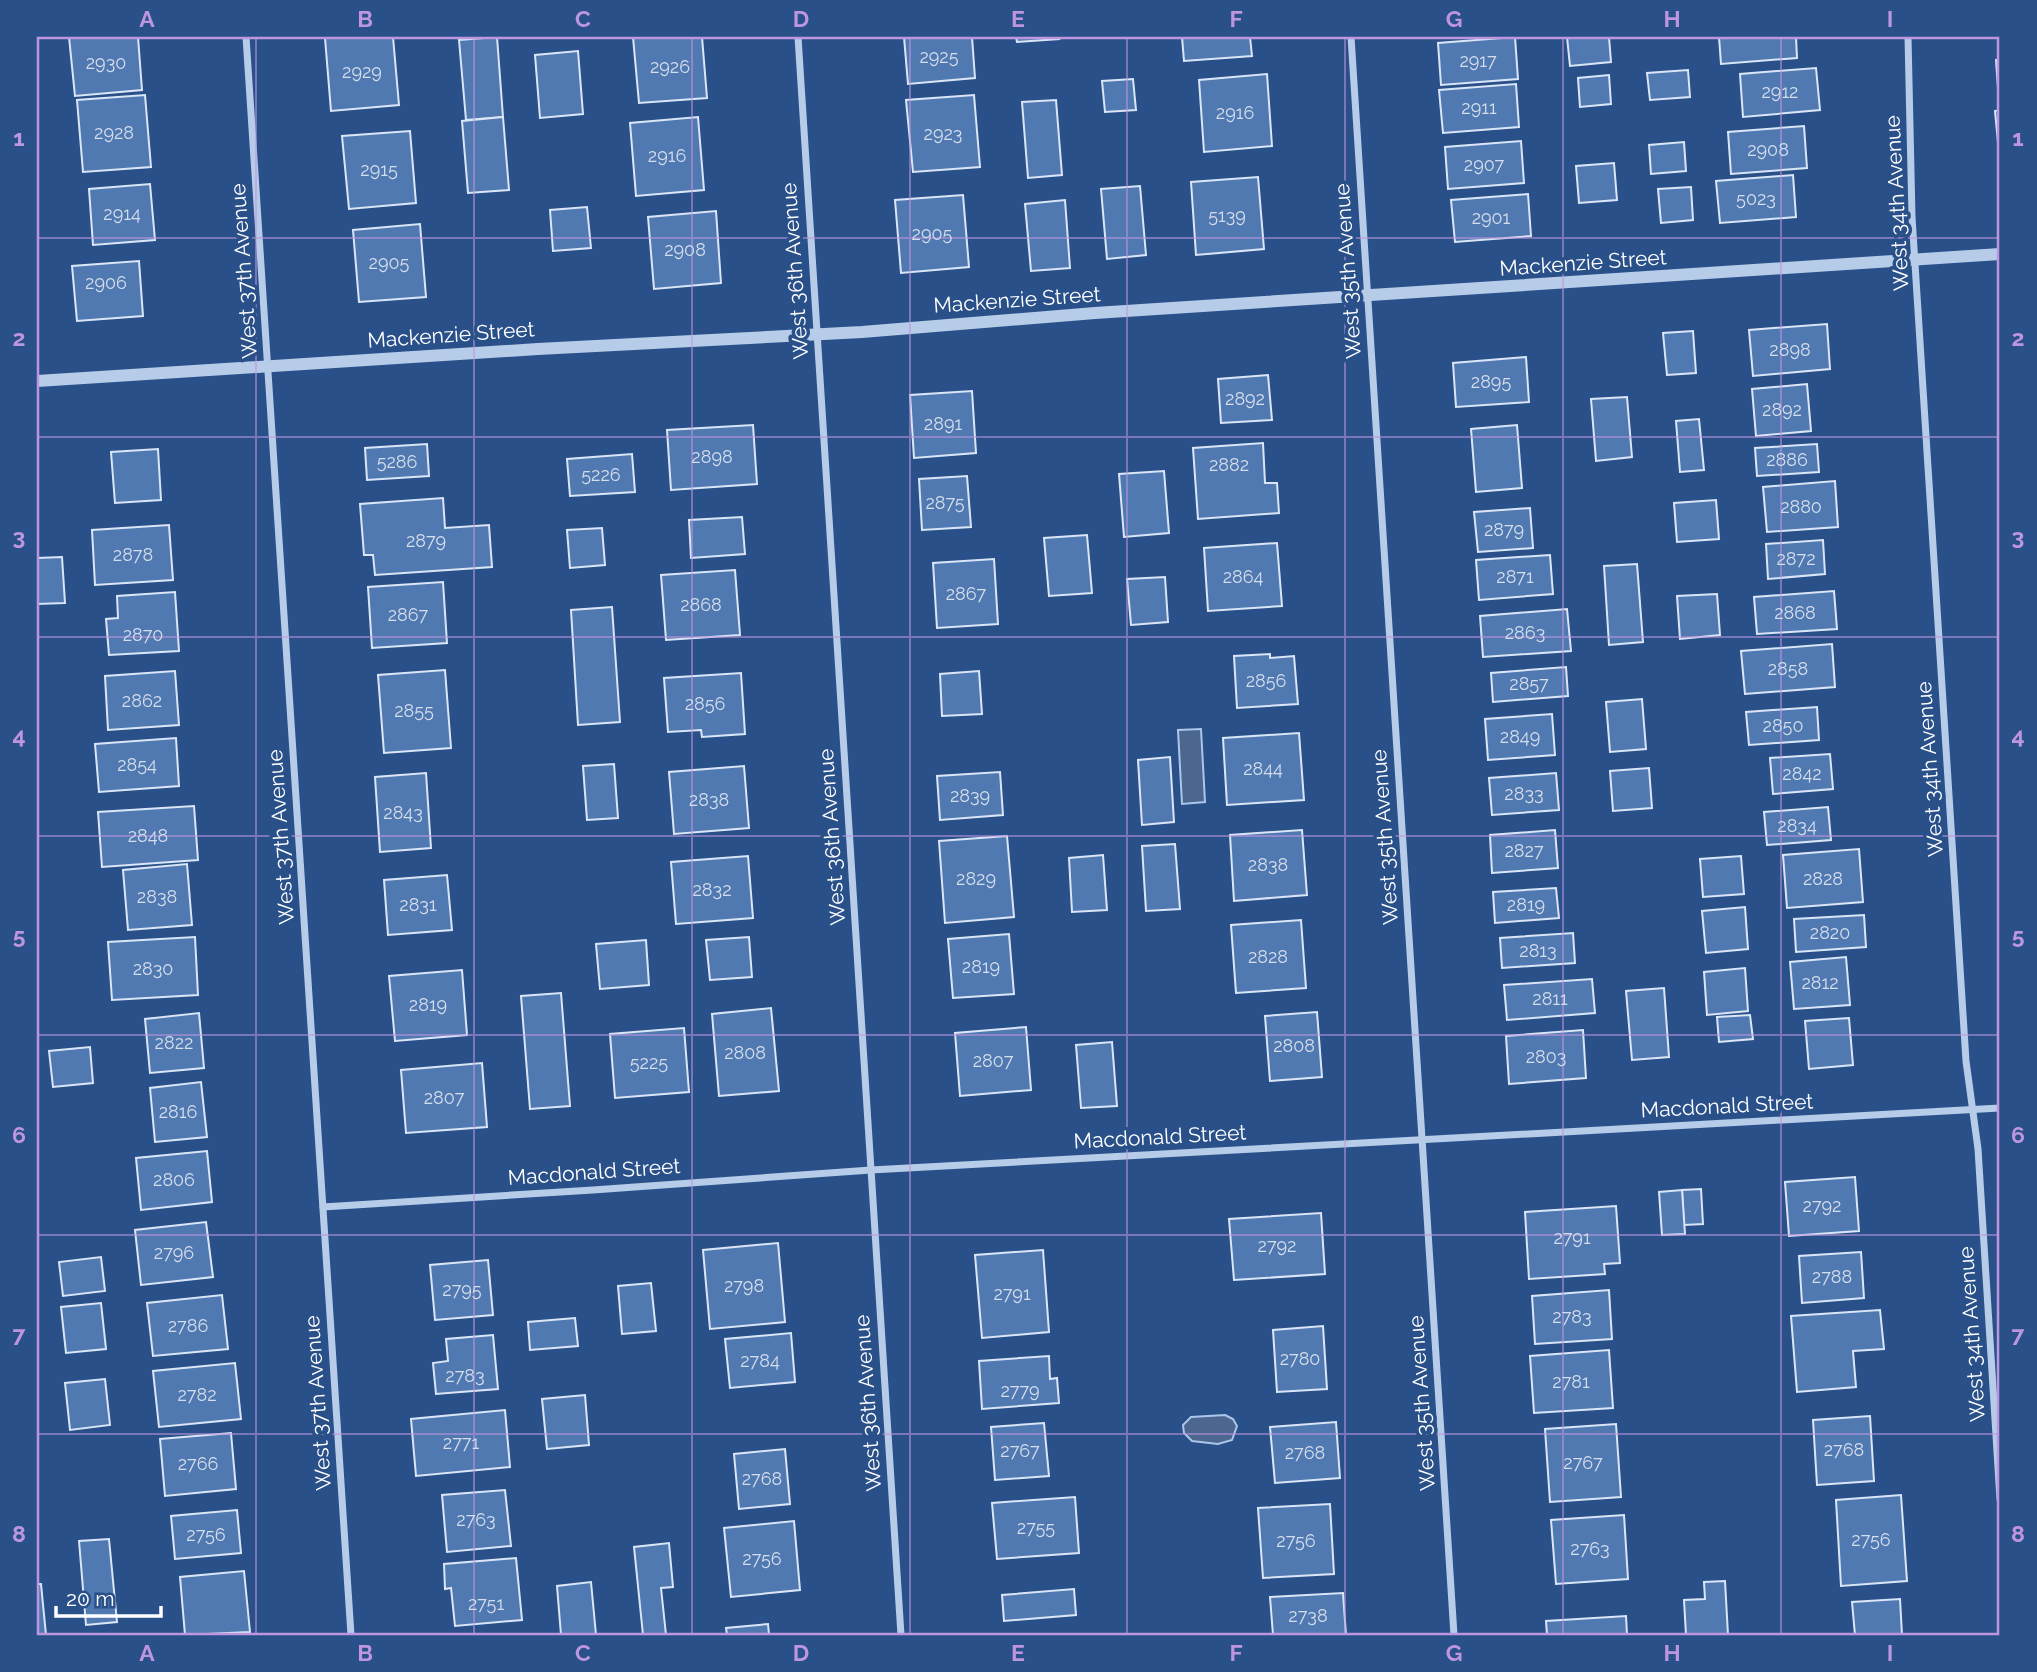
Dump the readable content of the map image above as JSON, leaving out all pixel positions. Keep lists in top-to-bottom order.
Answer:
{
  "streets": {
    "street": [
      "West 34th Avenue",
      "Mackenzie Street",
      "West 37th Avenue",
      "West 36th Avenue",
      "West 35th Avenue",
      "Macdonald Street"
    ]
  },
  "crossings": [
    ["West 34th Avenue", "Mackenzie Street"],
    ["West 34th Avenue", "Macdonald Street"],
    ["Mackenzie Street", "West 37th Avenue"],
    ["Mackenzie Street", "West 36th Avenue"],
    ["Mackenzie Street", "West 35th Avenue"],
    ["West 37th Avenue", "Macdonald Street"],
    ["West 36th Avenue", "Macdonald Street"],
    ["West 35th Avenue", "Macdonald Street"]
  ],
  "house_numbers": [
    "2925",
    "2917",
    "2930",
    "2926",
    "2929",
    "2912",
    "2911",
    "2916",
    "2928",
    "2923",
    "2908",
    "2916",
    "2907",
    "2915",
    "5023",
    "2914",
    "5139",
    "2901",
    "2905",
    "2908",
    "2905",
    "2906",
    "2898",
    "2895",
    "2892",
    "2892",
    "2891",
    "2898",
    "2886",
    "5286",
    "2882",
    "5226",
    "2875",
    "2880",
    "2879",
    "2879",
    "2878",
    "2872",
    "2864",
    "2871",
    "2867",
    "2868",
    "2868",
    "2867",
    "2863",
    "2870",
    "2858",
    "2856",
    "2857",
    "2862",
    "2856",
    "2855",
    "2850",
    "2849",
    "2854",
    "2844",
    "2842",
    "2833",
    "2839",
    "2838",
    "2843",
    "2834",
    "2848",
    "2827",
    "2838",
    "2829",
    "2828",
    "2832",
    "2838",
    "2831",
    "2819",
    "2820",
    "2813",
    "2828",
    "2819",
    "2830",
    "2812",
    "2811",
    "2819",
    "2822",
    "2808",
    "2808",
    "2803",
    "2807",
    "5225",
    "2807",
    "2816",
    "2806",
    "2792",
    "2791",
    "2792",
    "2796",
    "2788",
    "2798",
    "2795",
    "2791",
    "2783",
    "2786",
    "2780",
    "2784",
    "2783",
    "2781",
    "2779",
    "2782",
    "2771",
    "2768",
    "2767",
    "2768",
    "2767",
    "2766",
    "2768",
    "2763",
    "2755",
    "2756",
    "2756",
    "2756",
    "2763",
    "2756",
    "2751",
    "2738"
  ],
  "scale_bar": "20 m",
  "grid": {
    "columns": [
      "A",
      "B",
      "C",
      "D",
      "E",
      "F",
      "G",
      "H",
      "I"
    ],
    "rows": [
      "1",
      "2",
      "3",
      "4",
      "5",
      "6",
      "7",
      "8"
    ]
  }
}
